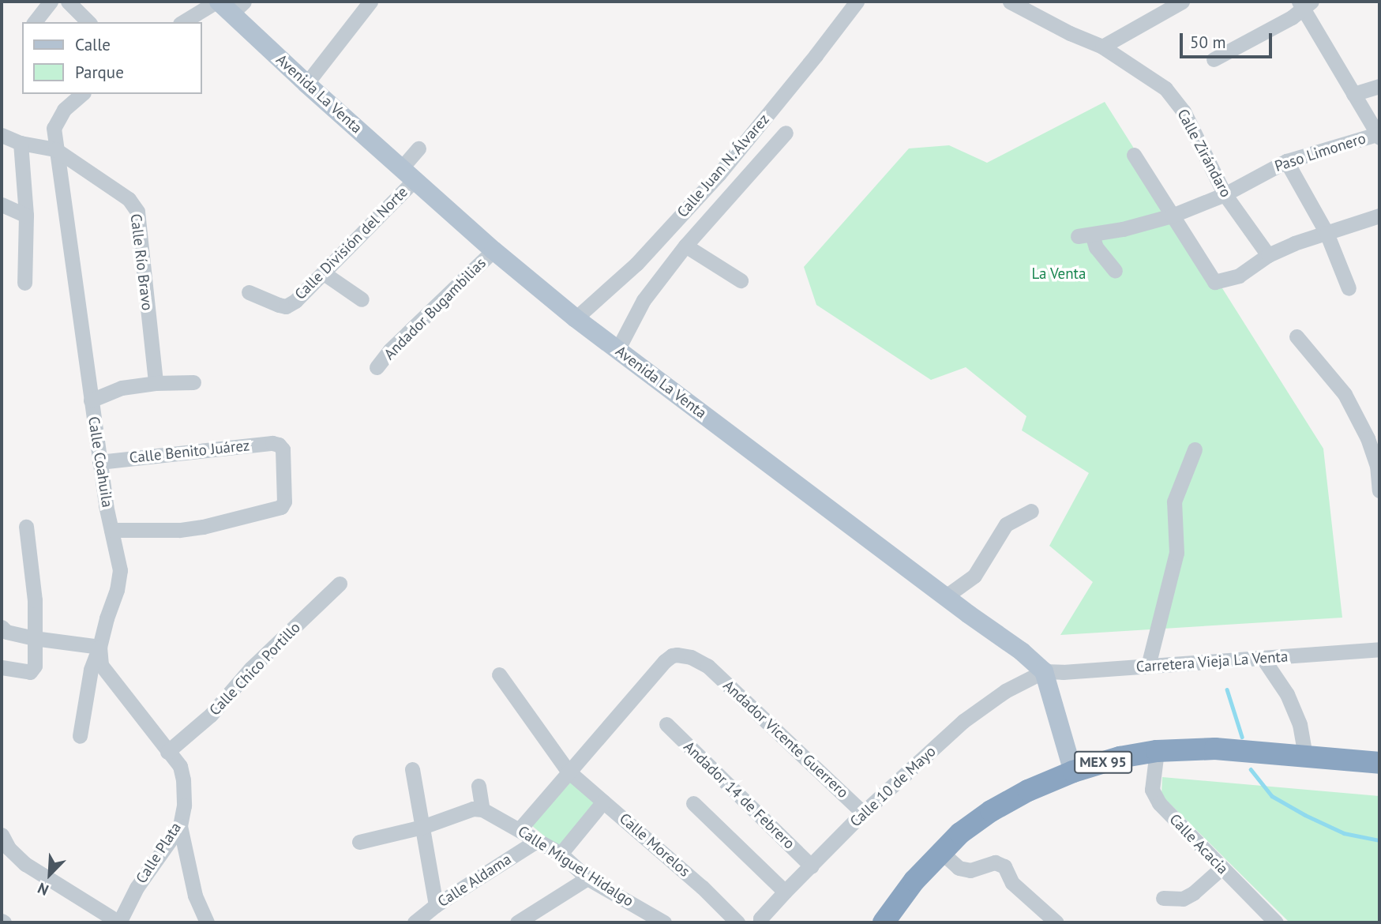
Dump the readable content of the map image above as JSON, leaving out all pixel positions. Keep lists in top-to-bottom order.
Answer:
{
  "streets": {
    "highway": ["MEX 95"],
    "main road": ["Avenida La Venta"],
    "street": [
      "Paso Limonero",
      "Calle Zirándaro",
      "Calle Juan N. Álvarez",
      "Calle División del Norte",
      "Calle Río Bravo",
      "Andador Bugambilias",
      "Calle Benito Juárez",
      "Calle Coahuila",
      "Carretera Vieja La Venta",
      "Calle Chico Portillo",
      "Andador Vicente Guerrero",
      "Calle 10 de Mayo",
      "Andador 14 de Febrero",
      "Calle Acacia",
      "Calle Morelos",
      "Calle Plata",
      "Calle Miguel Hidalgo",
      "Calle Aldama"
    ]
  },
  "crossings": [
    ["Avenida La Venta", "Calle Juan N. Álvarez"],
    ["Avenida La Venta", "Calle División del Norte"],
    ["Avenida La Venta", "Andador Bugambilias"],
    ["Avenida La Venta", "Carretera Vieja La Venta"],
    ["Avenida La Venta", "Calle 10 de Mayo"],
    ["Paso Limonero", "Calle Zirándaro"],
    ["Calle Río Bravo", "Calle Coahuila"],
    ["Calle Benito Juárez", "Calle Coahuila"],
    ["Calle Coahuila", "Calle Chico Portillo"],
    ["Calle Coahuila", "Calle Plata"],
    ["Carretera Vieja La Venta", "Calle 10 de Mayo"],
    ["Calle Chico Portillo", "Calle Plata"],
    ["Andador Vicente Guerrero", "Calle 10 de Mayo"],
    ["Andador Vicente Guerrero", "Calle Morelos"],
    ["MEX 95", "Calle Acacia"],
    ["Calle 10 de Mayo", "Andador 14 de Febrero"],
    ["Calle Miguel Hidalgo", "Calle Aldama"]
  ],
  "parks": ["La Venta"],
  "legend": ["Calle", "Parque"],
  "scale_bar": "50 m",
  "north": "bottom left"
}
